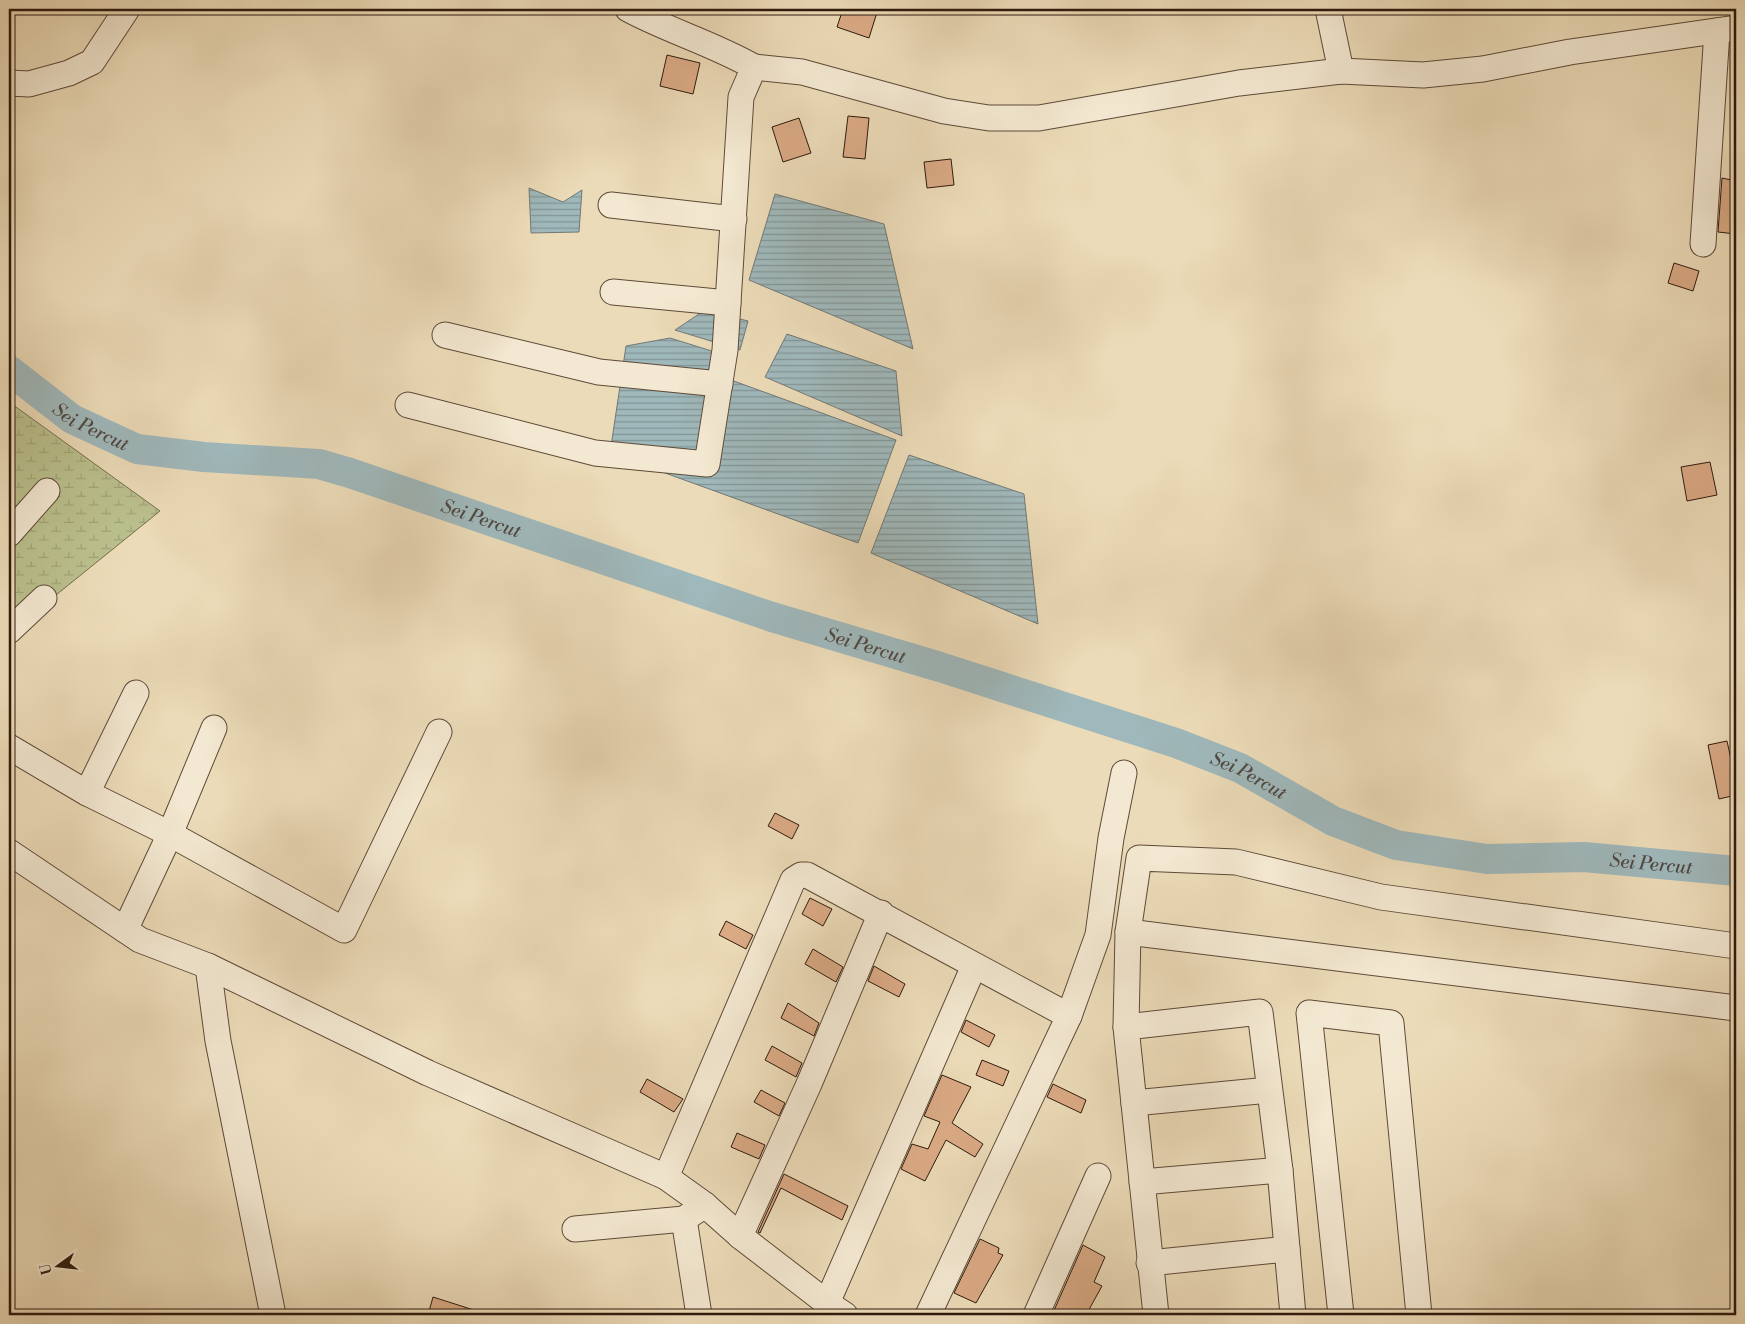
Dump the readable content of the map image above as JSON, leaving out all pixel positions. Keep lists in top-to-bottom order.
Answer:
{
  "water": ["Sei Percut"],
  "north": "left"
}
